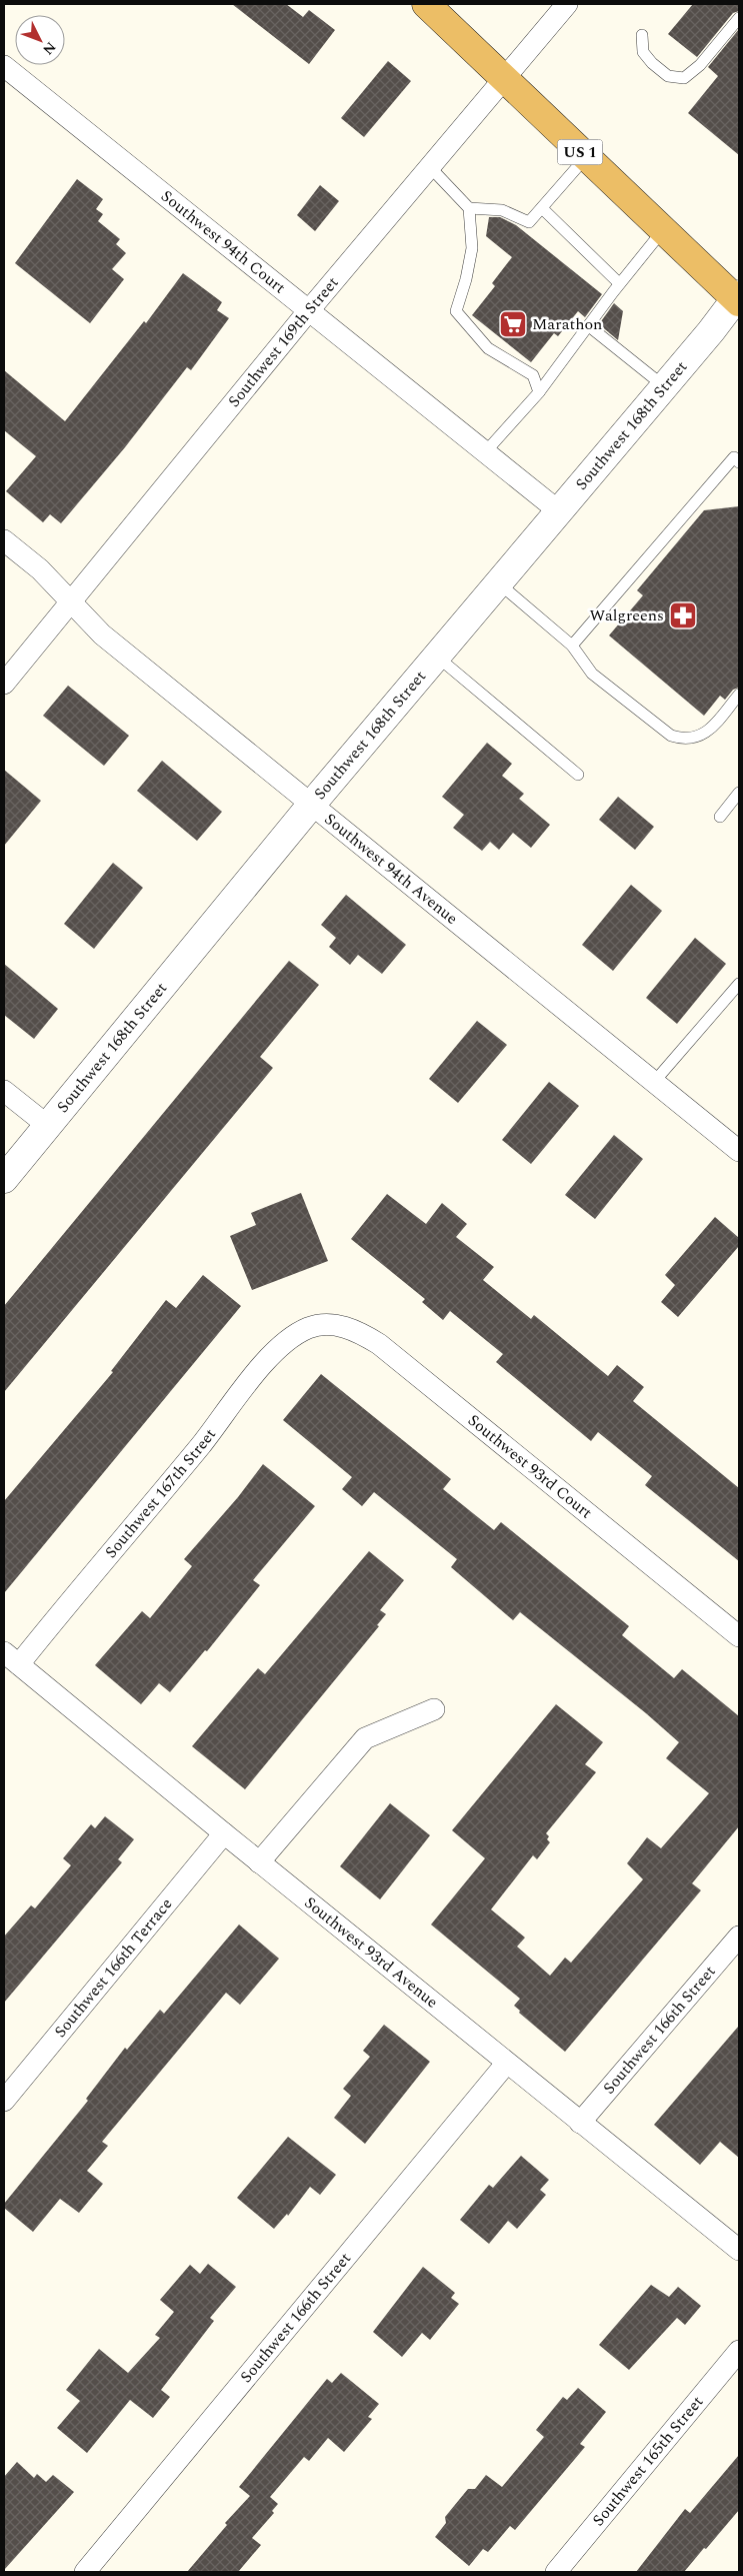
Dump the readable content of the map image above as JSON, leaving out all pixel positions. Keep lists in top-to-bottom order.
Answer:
{
  "streets": {
    "highway": ["US 1"],
    "street": [
      "Southwest 94th Court",
      "Southwest 169th Street",
      "Southwest 168th Street",
      "Southwest 94th Avenue",
      "Southwest 93rd Court",
      "Southwest 167th Street",
      "Southwest 93rd Avenue",
      "Southwest 166th Terrace",
      "Southwest 166th Street",
      "Southwest 165th Street"
    ]
  },
  "crossings": [
    ["US 1", "Southwest 169th Street"],
    ["US 1", "Southwest 168th Street"],
    ["Southwest 94th Court", "Southwest 169th Street"],
    ["Southwest 94th Court", "Southwest 168th Street"],
    ["Southwest 169th Street", "Southwest 94th Avenue"],
    ["Southwest 168th Street", "Southwest 94th Avenue"],
    ["Southwest 93rd Court", "Southwest 167th Street"],
    ["Southwest 167th Street", "Southwest 93rd Avenue"],
    ["Southwest 93rd Avenue", "Southwest 166th Terrace"],
    ["Southwest 93rd Avenue", "Southwest 166th Street"]
  ],
  "places": {
    "supermarket": ["Marathon"],
    "pharmacy": ["Walgreens"]
  },
  "north": "bottom right"
}
